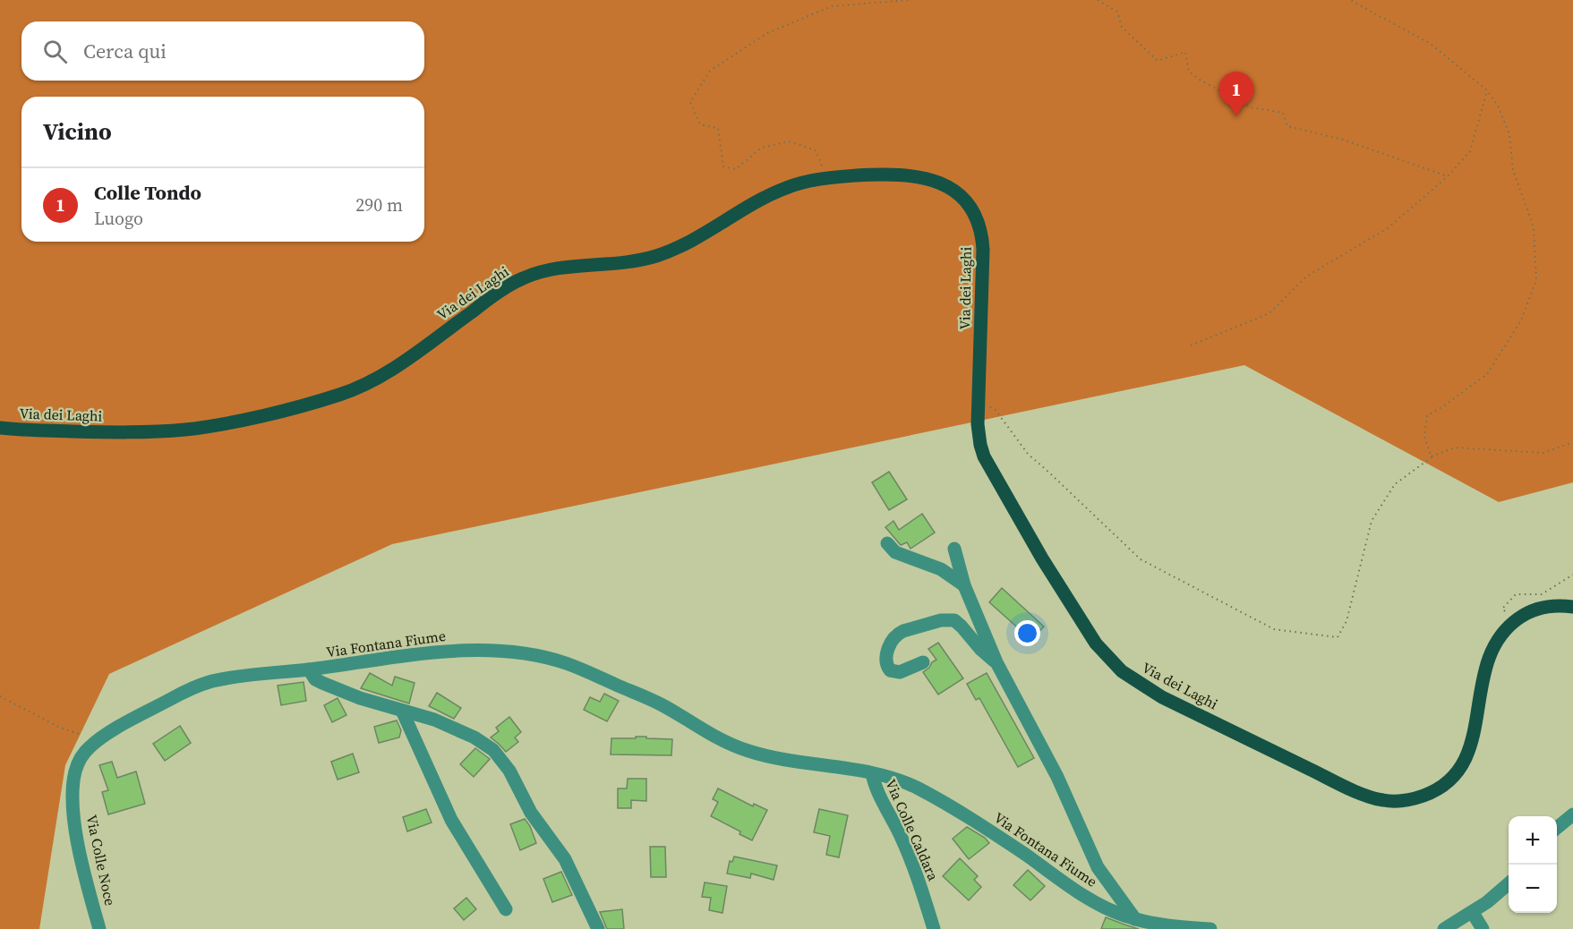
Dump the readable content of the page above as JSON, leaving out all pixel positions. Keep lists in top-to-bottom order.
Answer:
{
  "streets": {
    "main road": ["Via dei Laghi"],
    "street": ["Via Fontana Fiume", "Via Colle Caldara", "Via Colle Noce"]
  },
  "crossings": [
    ["Via Fontana Fiume", "Via Colle Caldara"],
    ["Via Fontana Fiume", "Via Colle Noce"]
  ],
  "page": {
    "search": "Cerca qui",
    "pins": "1",
    "heading": "Vicino",
    "list": [
      {
        "mark": "1",
        "name": "Colle Tondo",
        "note": "Luogo",
        "value": "290 m"
      }
    ],
    "map_buttons": ["+", "−"]
  }
}
